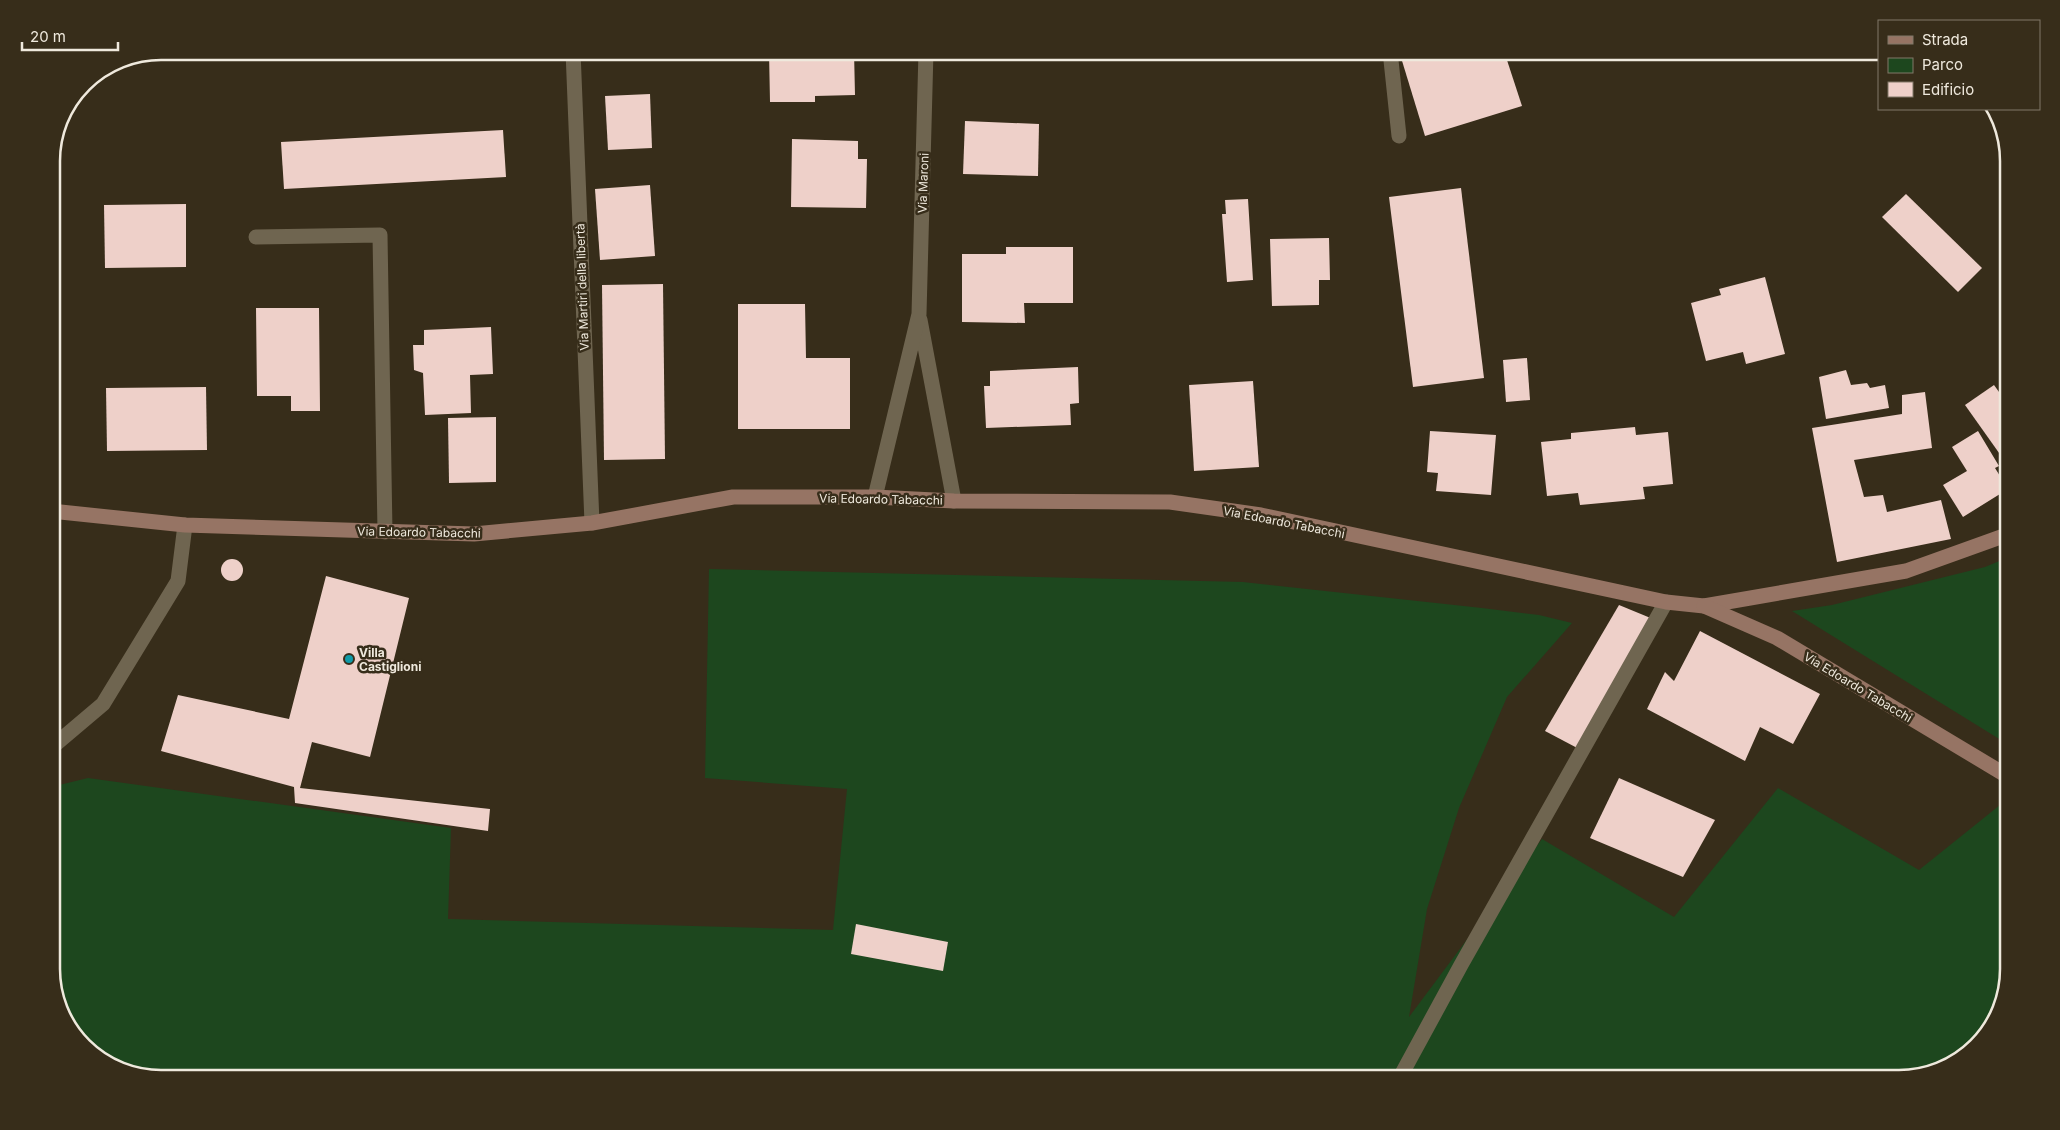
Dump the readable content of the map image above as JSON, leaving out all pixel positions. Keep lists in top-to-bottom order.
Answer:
{
  "streets": {
    "street": ["Via Maroni", "Via Martiri della libertà", "Via Edoardo Tabacchi"]
  },
  "crossings": [
    ["Via Maroni", "Via Edoardo Tabacchi"],
    ["Via Martiri della libertà", "Via Edoardo Tabacchi"]
  ],
  "places": ["Villa Castiglioni"],
  "legend": ["Strada", "Parco", "Edificio"],
  "scale_bar": "20 m"
}
